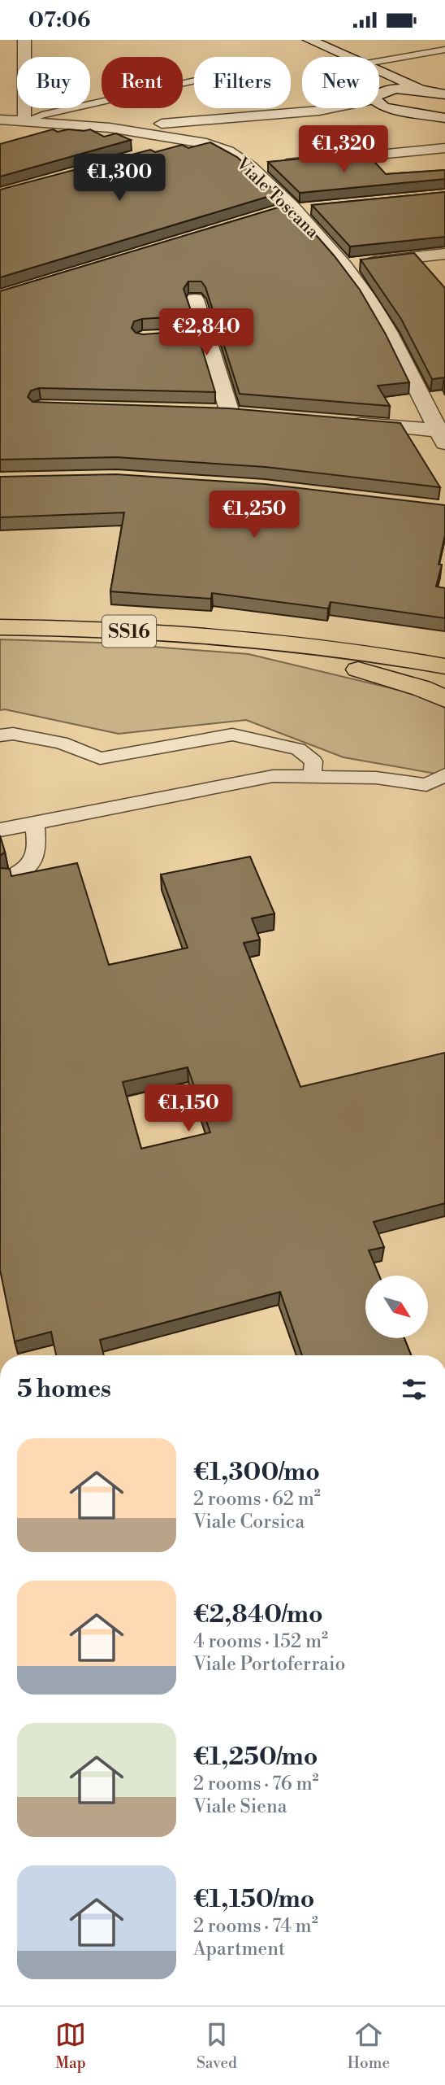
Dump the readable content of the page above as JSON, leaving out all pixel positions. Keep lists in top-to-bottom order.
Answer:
{
  "streets": {
    "main road": ["SS16"],
    "street": ["Viale Toscana"]
  },
  "north": "bottom right",
  "page": {
    "status": "07:06",
    "chip": [
      "Buy",
      "Rent",
      "Filters",
      "New"
    ],
    "price": [
      "€1,320",
      "€1,300",
      "€2,840",
      "€1,250",
      "€1,150"
    ],
    "heading": "5 homes",
    "list": [
      {
        "name": "€1,300/mo",
        "note": "2 rooms · 62 m² · Viale Corsica"
      },
      {
        "name": "€2,840/mo",
        "note": "4 rooms · 152 m² · Viale Portoferraio"
      },
      {
        "name": "€1,250/mo",
        "note": "2 rooms · 76 m² · Viale Siena"
      },
      {
        "name": "€1,150/mo",
        "note": "2 rooms · 74 m² · Apartment"
      }
    ],
    "tabs": ["Map", "Saved", "Home"]
  }
}
